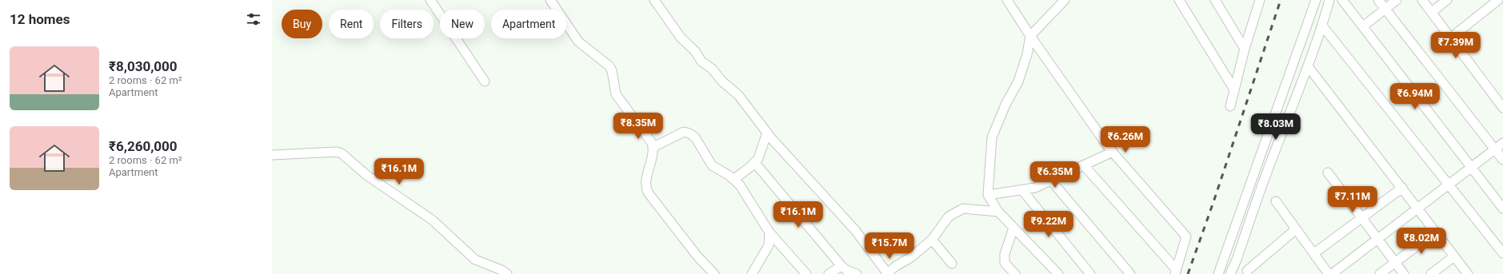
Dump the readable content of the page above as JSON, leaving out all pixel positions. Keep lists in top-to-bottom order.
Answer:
{
  "page": {
    "heading": "12 homes",
    "chip": [
      "Buy",
      "Rent",
      "Filters",
      "New",
      "Apartment"
    ],
    "price": [
      "₹7.39M",
      "₹6.94M",
      "₹8.35M",
      "₹8.03M",
      "₹6.26M",
      "₹16.1M",
      "₹6.35M",
      "₹7.11M",
      "₹16.1M",
      "₹9.22M",
      "₹8.02M",
      "₹15.7M"
    ],
    "list": [
      {
        "name": "₹8,030,000",
        "note": "2 rooms · 62 m² · Apartment"
      },
      {
        "name": "₹6,260,000",
        "note": "2 rooms · 62 m² · Apartment"
      }
    ]
  }
}
